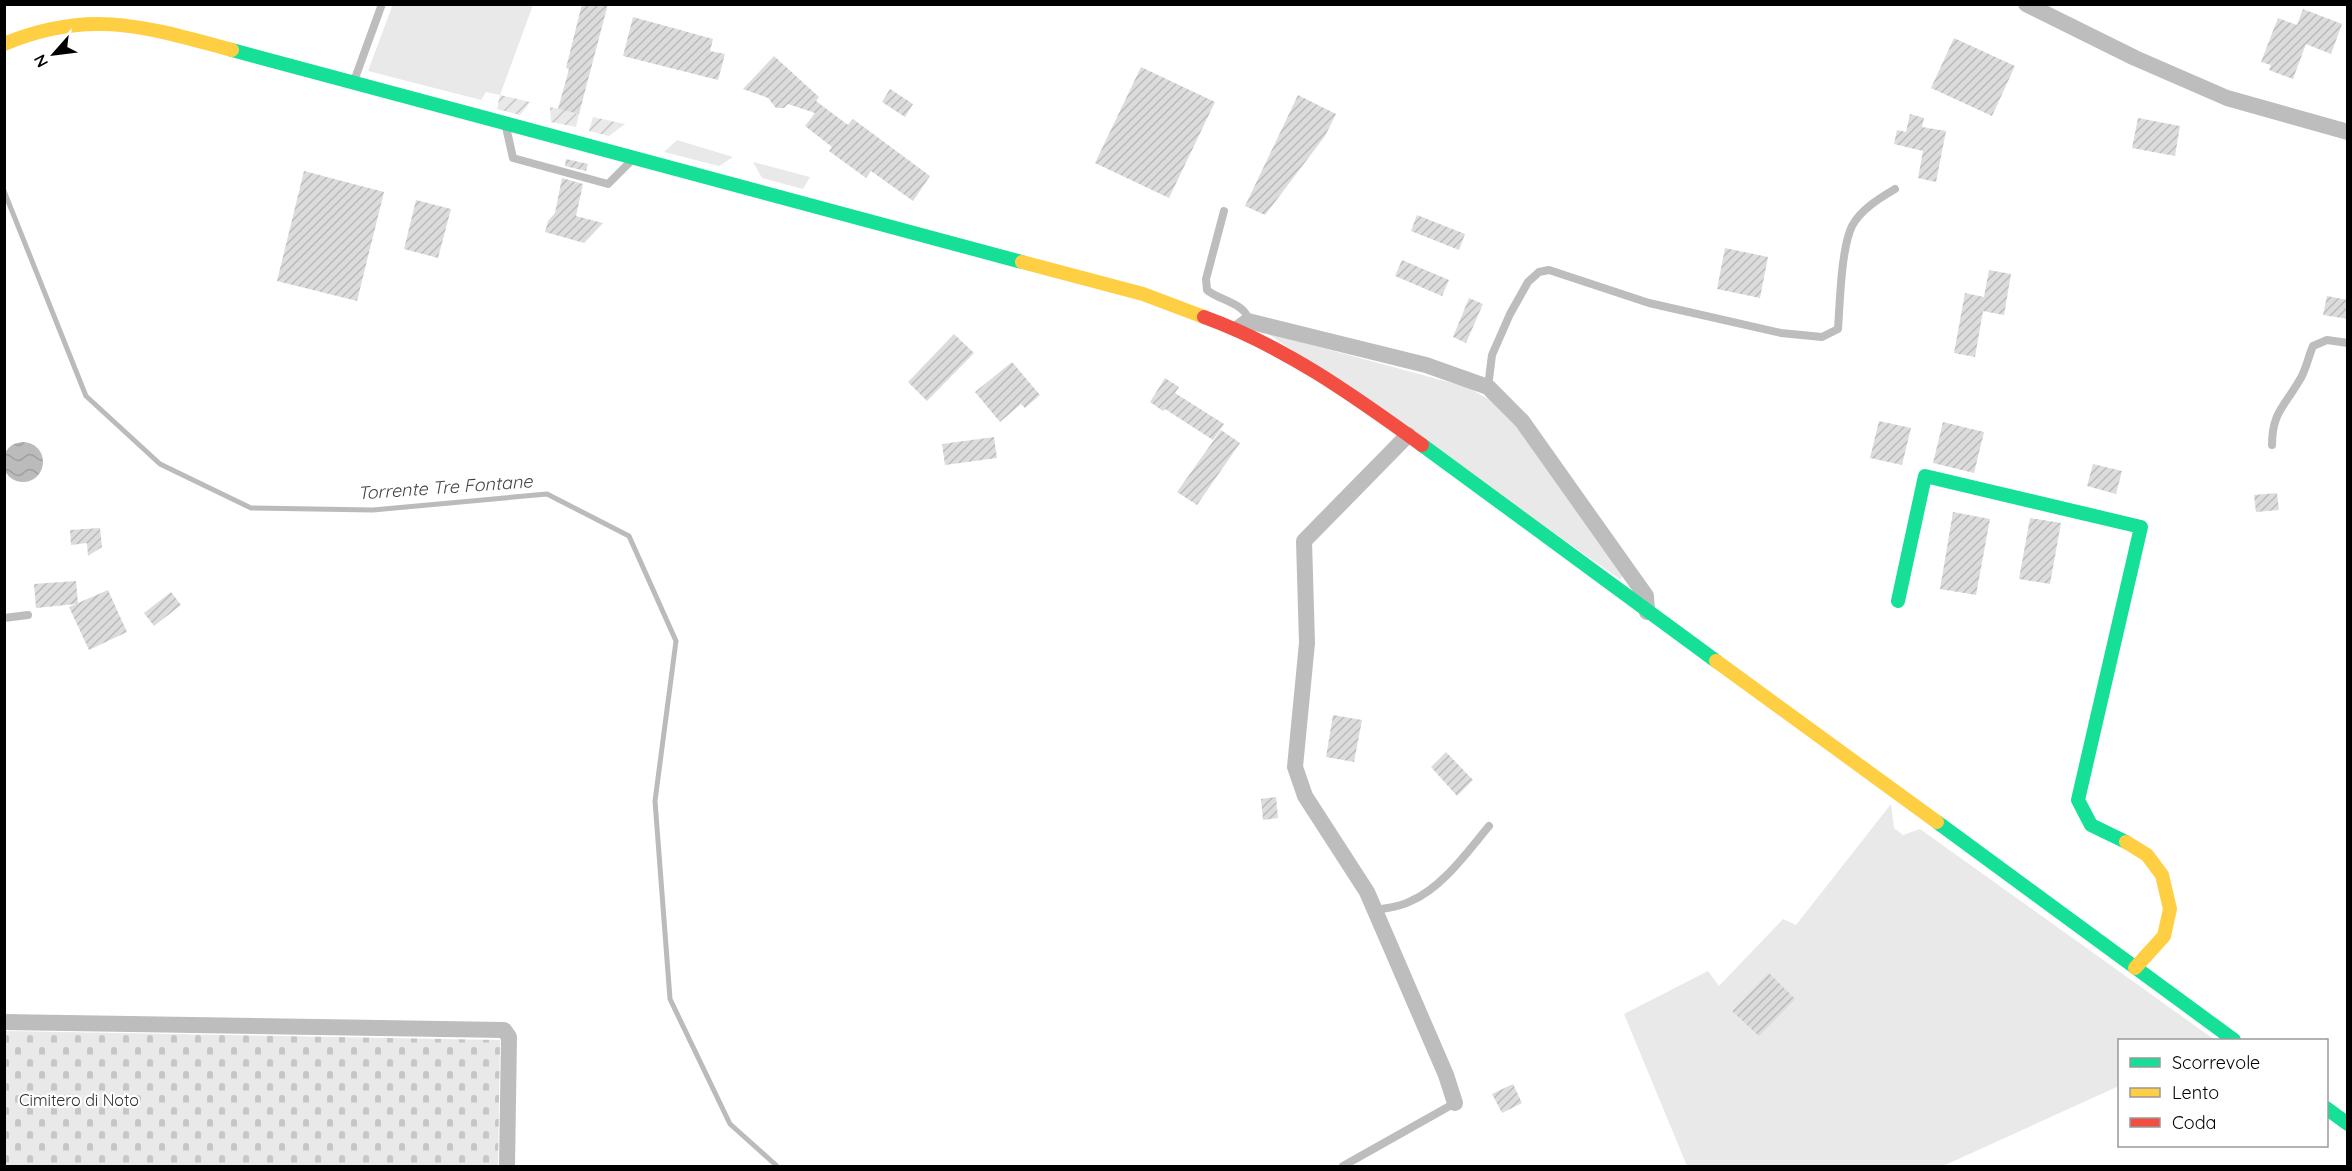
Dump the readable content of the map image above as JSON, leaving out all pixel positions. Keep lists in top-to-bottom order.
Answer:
{
  "water": ["Torrente Tre Fontane"],
  "parks": ["Cimitero di Noto"],
  "legend": ["Scorrevole", "Lento", "Coda"],
  "north": "bottom left"
}
